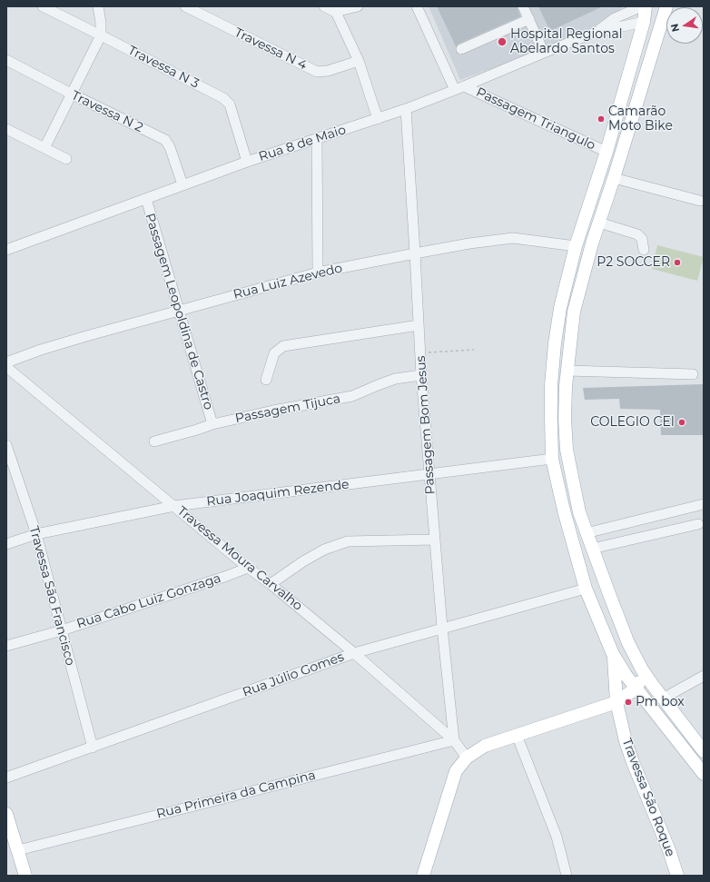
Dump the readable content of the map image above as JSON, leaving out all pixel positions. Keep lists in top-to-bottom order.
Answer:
{
  "streets": {
    "main road": ["Rua 8 de Maio", "Travessa São Roque"],
    "street": [
      "Travessa N 4",
      "Travessa N 3",
      "Travessa N 2",
      "Passagem Triangulo",
      "Rua Luiz Azevedo",
      "Passagem Leopoldina de Castro",
      "Passagem Tijuca",
      "Passagem Bom Jesus",
      "Rua Joaquim Rezende",
      "Travessa Moura Carvalho",
      "Travessa São Francisco",
      "Rua Cabo Luiz Gonzaga",
      "Rua Júlio Gomes",
      "Rua Primeira da Campina"
    ]
  },
  "crossings": [
    ["Travessa N 3", "Rua 8 de Maio"],
    ["Travessa N 2", "Rua 8 de Maio"],
    ["Passagem Triangulo", "Rua 8 de Maio"],
    ["Rua 8 de Maio", "Passagem Leopoldina de Castro"],
    ["Rua 8 de Maio", "Passagem Bom Jesus"],
    ["Rua Luiz Azevedo", "Passagem Leopoldina de Castro"],
    ["Rua Luiz Azevedo", "Passagem Bom Jesus"],
    ["Passagem Leopoldina de Castro", "Passagem Tijuca"],
    ["Passagem Tijuca", "Passagem Bom Jesus"],
    ["Passagem Bom Jesus", "Rua Joaquim Rezende"],
    ["Passagem Bom Jesus", "Travessa Moura Carvalho"],
    ["Passagem Bom Jesus", "Rua Júlio Gomes"],
    ["Passagem Bom Jesus", "Rua Primeira da Campina"],
    ["Rua Joaquim Rezende", "Travessa Moura Carvalho"],
    ["Rua Joaquim Rezende", "Travessa São Francisco"],
    ["Travessa Moura Carvalho", "Rua Cabo Luiz Gonzaga"],
    ["Travessa Moura Carvalho", "Rua Júlio Gomes"],
    ["Travessa Moura Carvalho", "Rua Primeira da Campina"],
    ["Travessa São Francisco", "Rua Cabo Luiz Gonzaga"],
    ["Travessa São Francisco", "Rua Júlio Gomes"]
  ],
  "places": [
    "Hospital Regional Abelardo Santos",
    "Camarão Moto Bike",
    "P2 SOCCER",
    "COLEGIO CEI",
    "Pm box"
  ],
  "north": "left"
}
